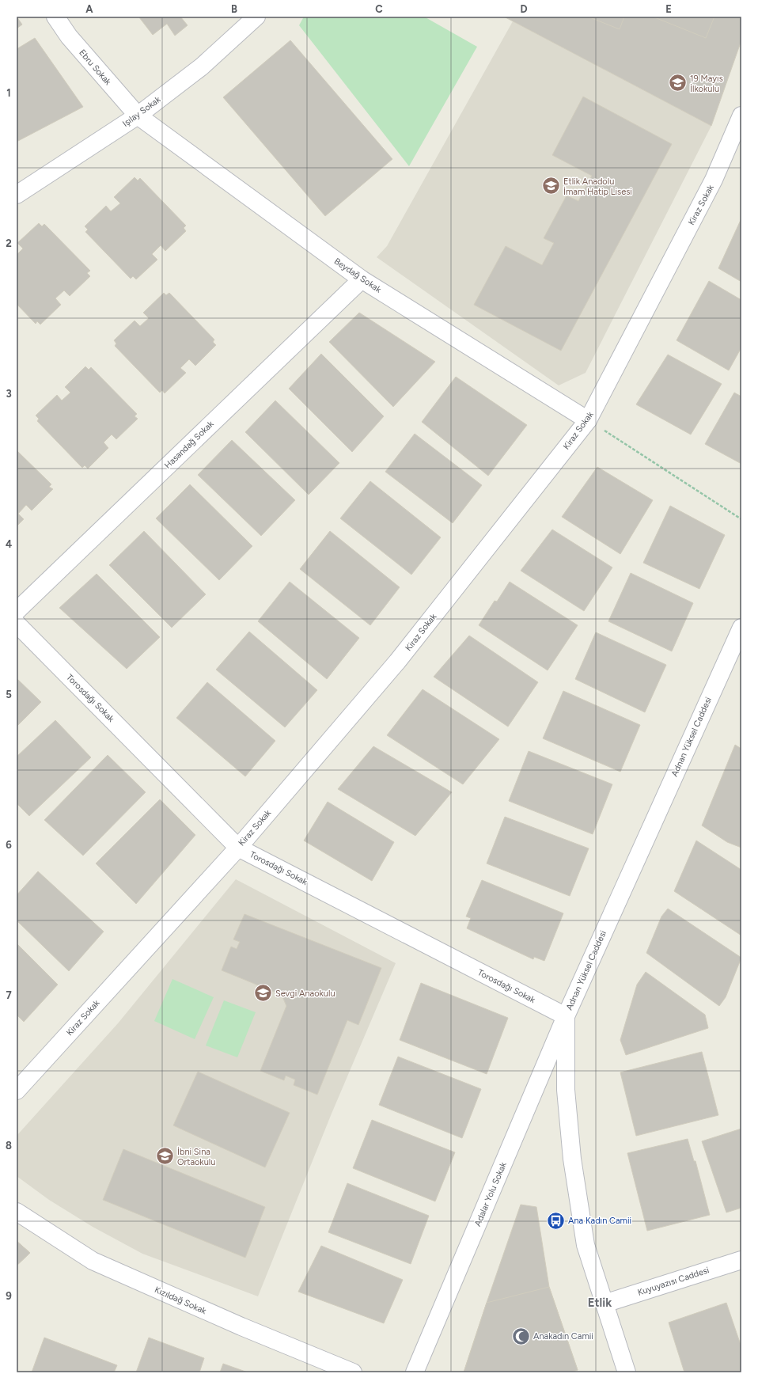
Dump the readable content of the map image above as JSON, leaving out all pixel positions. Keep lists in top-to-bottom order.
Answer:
{
  "streets": {
    "street": [
      "Ebru Sokak",
      "Işılay Sokak",
      "Kiraz Sokak",
      "Beydağ Sokak",
      "Hasandağ Sokak",
      "Torosdağı Sokak",
      "Adnan Yüksel Caddesi",
      "Adalar Yolu Sokak",
      "Kuyuyazısı Caddesi",
      "Kızıldağ Sokak"
    ]
  },
  "crossings": [
    ["Ebru Sokak", "Işılay Sokak"],
    ["Ebru Sokak", "Beydağ Sokak"],
    ["Işılay Sokak", "Beydağ Sokak"],
    ["Kiraz Sokak", "Beydağ Sokak"],
    ["Kiraz Sokak", "Torosdağı Sokak"],
    ["Beydağ Sokak", "Hasandağ Sokak"],
    ["Torosdağı Sokak", "Adnan Yüksel Caddesi"],
    ["Torosdağı Sokak", "Adalar Yolu Sokak"],
    ["Adnan Yüksel Caddesi", "Adalar Yolu Sokak"],
    ["Adnan Yüksel Caddesi", "Kuyuyazısı Caddesi"]
  ],
  "districts": ["Etlik"],
  "places": {
    "school or university": [
      "19 Mayıs İlkokulu",
      "Etlik Anadolu İmam Hatip Lisesi",
      "Sevgi Anaokulu",
      "İbni Sina Ortaokulu"
    ],
    "bus stop": ["Ana Kadın Camii"],
    "mosque": ["Anakadın Camii"]
  },
  "grid": {
    "columns": [
      "A",
      "B",
      "C",
      "D",
      "E"
    ],
    "rows": [
      "1",
      "2",
      "3",
      "4",
      "5",
      "6",
      "7",
      "8",
      "9"
    ]
  }
}
